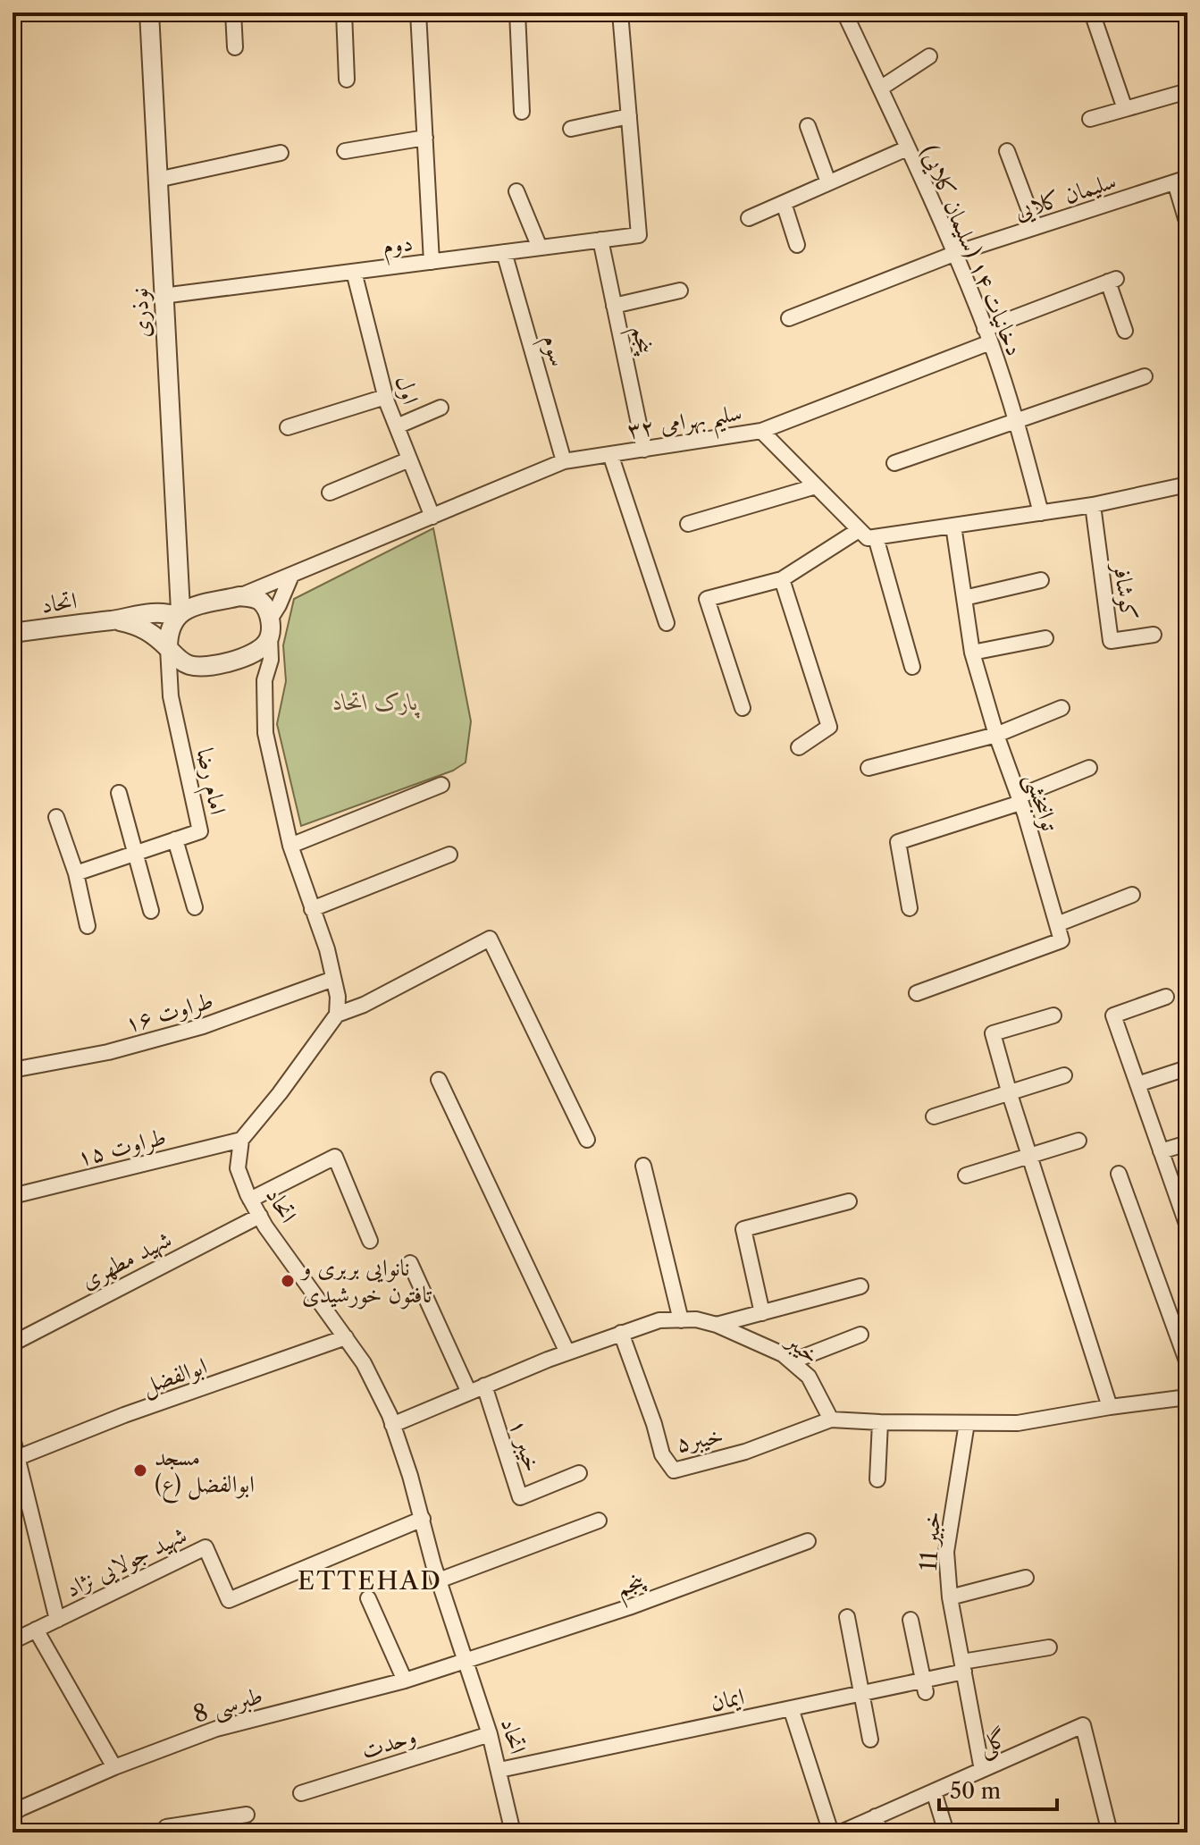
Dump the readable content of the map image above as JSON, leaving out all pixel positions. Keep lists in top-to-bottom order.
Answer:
{
  "streets": {
    "street": [
      "سلیمان کلایی",
      "دوم",
      "دخانیات ۱۴ (سلیمان کلایی)",
      "نوذری",
      "پنجم",
      "سوم",
      "اول",
      "سلیم بهرامی ۳۲",
      "کوشافر",
      "اتحاد",
      "امام رضا",
      "توانبخشی",
      "طراوت ۱۶",
      "طراوت ۱۵",
      "شهید مطهری",
      "خیبر",
      "ابوالفضل",
      "خیبر۵",
      "خیبر ۱",
      "خبیر 11",
      "شهید جولایی نژاد",
      "ایمان",
      "طبرسی 8",
      "گلی",
      "وحدت"
    ]
  },
  "crossings": [
    ["سلیمان کلایی", "دخانیات ۱۴ (سلیمان کلایی)"],
    ["دوم", "نوذری"],
    ["دوم", "پنجم"],
    ["دوم", "سوم"],
    ["دوم", "اول"],
    ["نوذری", "سلیم بهرامی ۳۲"],
    ["نوذری", "اتحاد"],
    ["نوذری", "امام رضا"],
    ["پنجم", "سلیم بهرامی ۳۲"],
    ["پنجم", "اتحاد"],
    ["پنجم", "طبرسی 8"],
    ["سوم", "سلیم بهرامی ۳۲"],
    ["اول", "سلیم بهرامی ۳۲"],
    ["سلیم بهرامی ۳۲", "اتحاد"],
    ["سلیم بهرامی ۳۲", "امام رضا"],
    ["اتحاد", "امام رضا"],
    ["اتحاد", "طراوت ۱۵"],
    ["اتحاد", "شهید مطهری"],
    ["اتحاد", "خیبر"],
    ["اتحاد", "ابوالفضل"],
    ["اتحاد", "شهید جولایی نژاد"],
    ["اتحاد", "ایمان"],
    ["اتحاد", "طبرسی 8"],
    ["اتحاد", "وحدت"],
    ["خیبر", "خیبر۵"],
    ["خیبر", "خیبر ۱"],
    ["خبیر 11", "ایمان"],
    ["خبیر 11", "گلی"]
  ],
  "districts": ["ETTEHAD"],
  "parks": ["پارک اتحاد"],
  "places": ["نانوایی بربری و تافتون خورشیدی", "مسجد ابوالفضل (ع)"],
  "scale_bar": "50 m"
}
